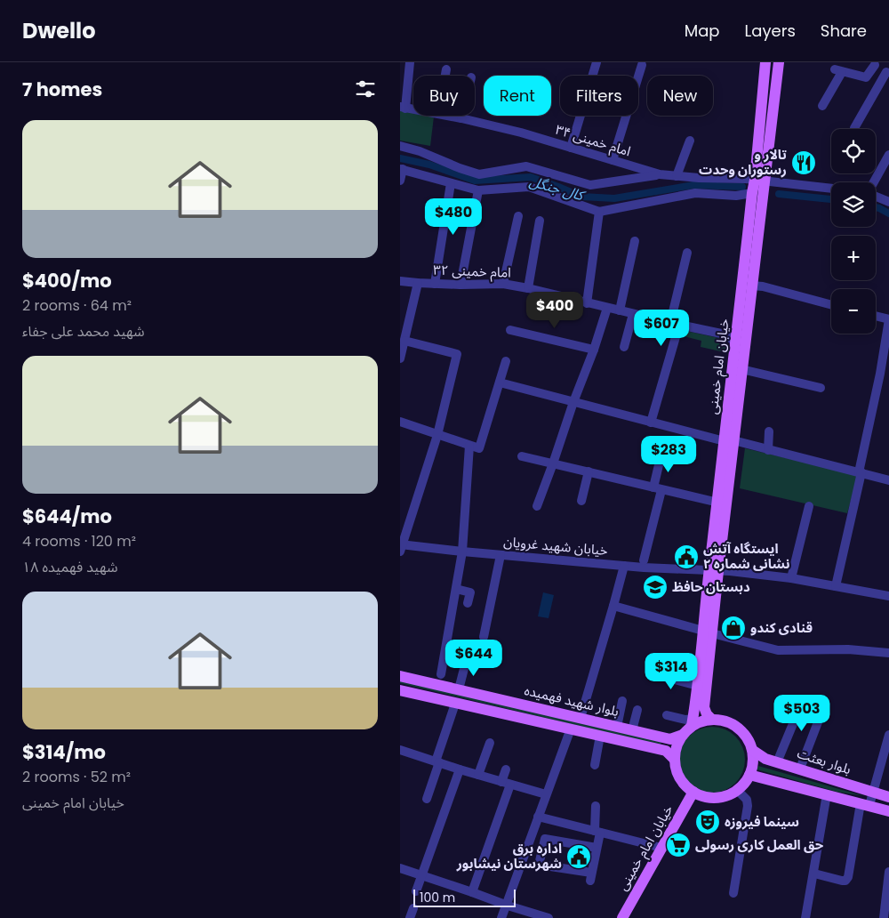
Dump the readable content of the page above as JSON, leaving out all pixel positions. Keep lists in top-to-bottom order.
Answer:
{
  "streets": {
    "main road": ["خیابان امام خمینی", "بلوار شهید فهمیده", "بلوار بعثت"],
    "street": ["امام خمینی ۳۴", "امام خمینی ۳۲", "خیابان شهید غرویان"]
  },
  "crossings": [
    ["امام خمینی ۳۴", "خیابان امام خمینی"],
    ["خیابان امام خمینی", "خیابان شهید غرویان"],
    ["خیابان امام خمینی", "بلوار شهید فهمیده"],
    ["خیابان امام خمینی", "بلوار بعثت"],
    ["بلوار شهید فهمیده", "بلوار بعثت"]
  ],
  "water": ["کال جنگل"],
  "places": {
    "restaurant": ["تالار و رستوران وحدت"],
    "public building": ["ایستگاه آتش نشانی شماره ۲", "اداره برق شهرستان نیشابور"],
    "school or university": ["دبستان حافظ"],
    "shop": ["قنادی کندو"],
    "theatre": ["سینما فیروزه"],
    "supermarket": ["حق العمل کاری رسولی"]
  },
  "scale_bar": "100 m",
  "page": {
    "header": "Dwello",
    "nav": ["Map", "Layers", "Share"],
    "heading": "7 homes",
    "chip": [
      "Buy",
      "Rent",
      "Filters",
      "New"
    ],
    "list": [
      {
        "name": "$400/mo",
        "note": "2 rooms · 64 m² · شهید محمد علی جفاء"
      },
      {
        "name": "$644/mo",
        "note": "4 rooms · 120 m² · شهید فهمیده ۱۸"
      },
      {
        "name": "$314/mo",
        "note": "2 rooms · 52 m² · خیابان امام خمینی"
      }
    ],
    "map_buttons": ["+", "−"],
    "price": [
      "$480",
      "$400",
      "$607",
      "$283",
      "$644",
      "$314",
      "$503"
    ],
    "scale": "100 m"
  }
}
